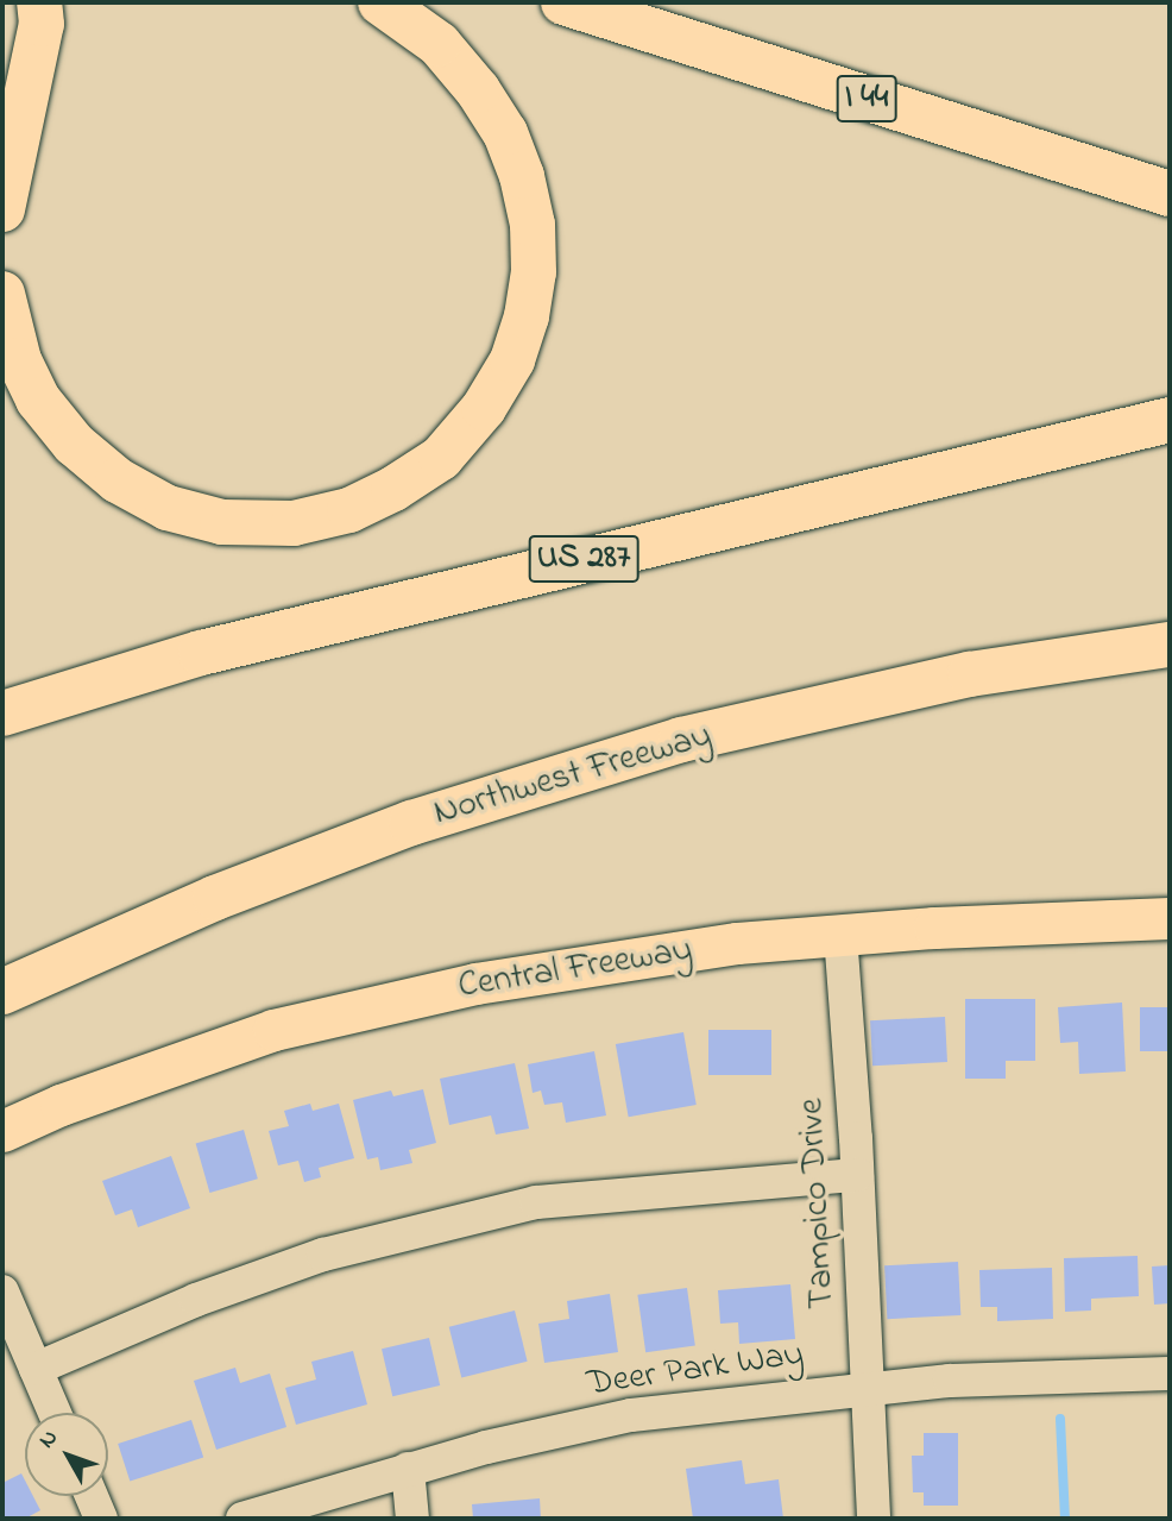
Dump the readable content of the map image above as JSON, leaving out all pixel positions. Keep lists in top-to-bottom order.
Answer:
{
  "streets": {
    "highway": ["I 44", "US 287", "Northwest Freeway"],
    "main road": ["Central Freeway"],
    "street": ["Tampico Drive", "Deer Park Way"]
  },
  "crossings": [
    ["Central Freeway", "Tampico Drive"],
    ["Tampico Drive", "Deer Park Way"]
  ],
  "north": "top left"
}
